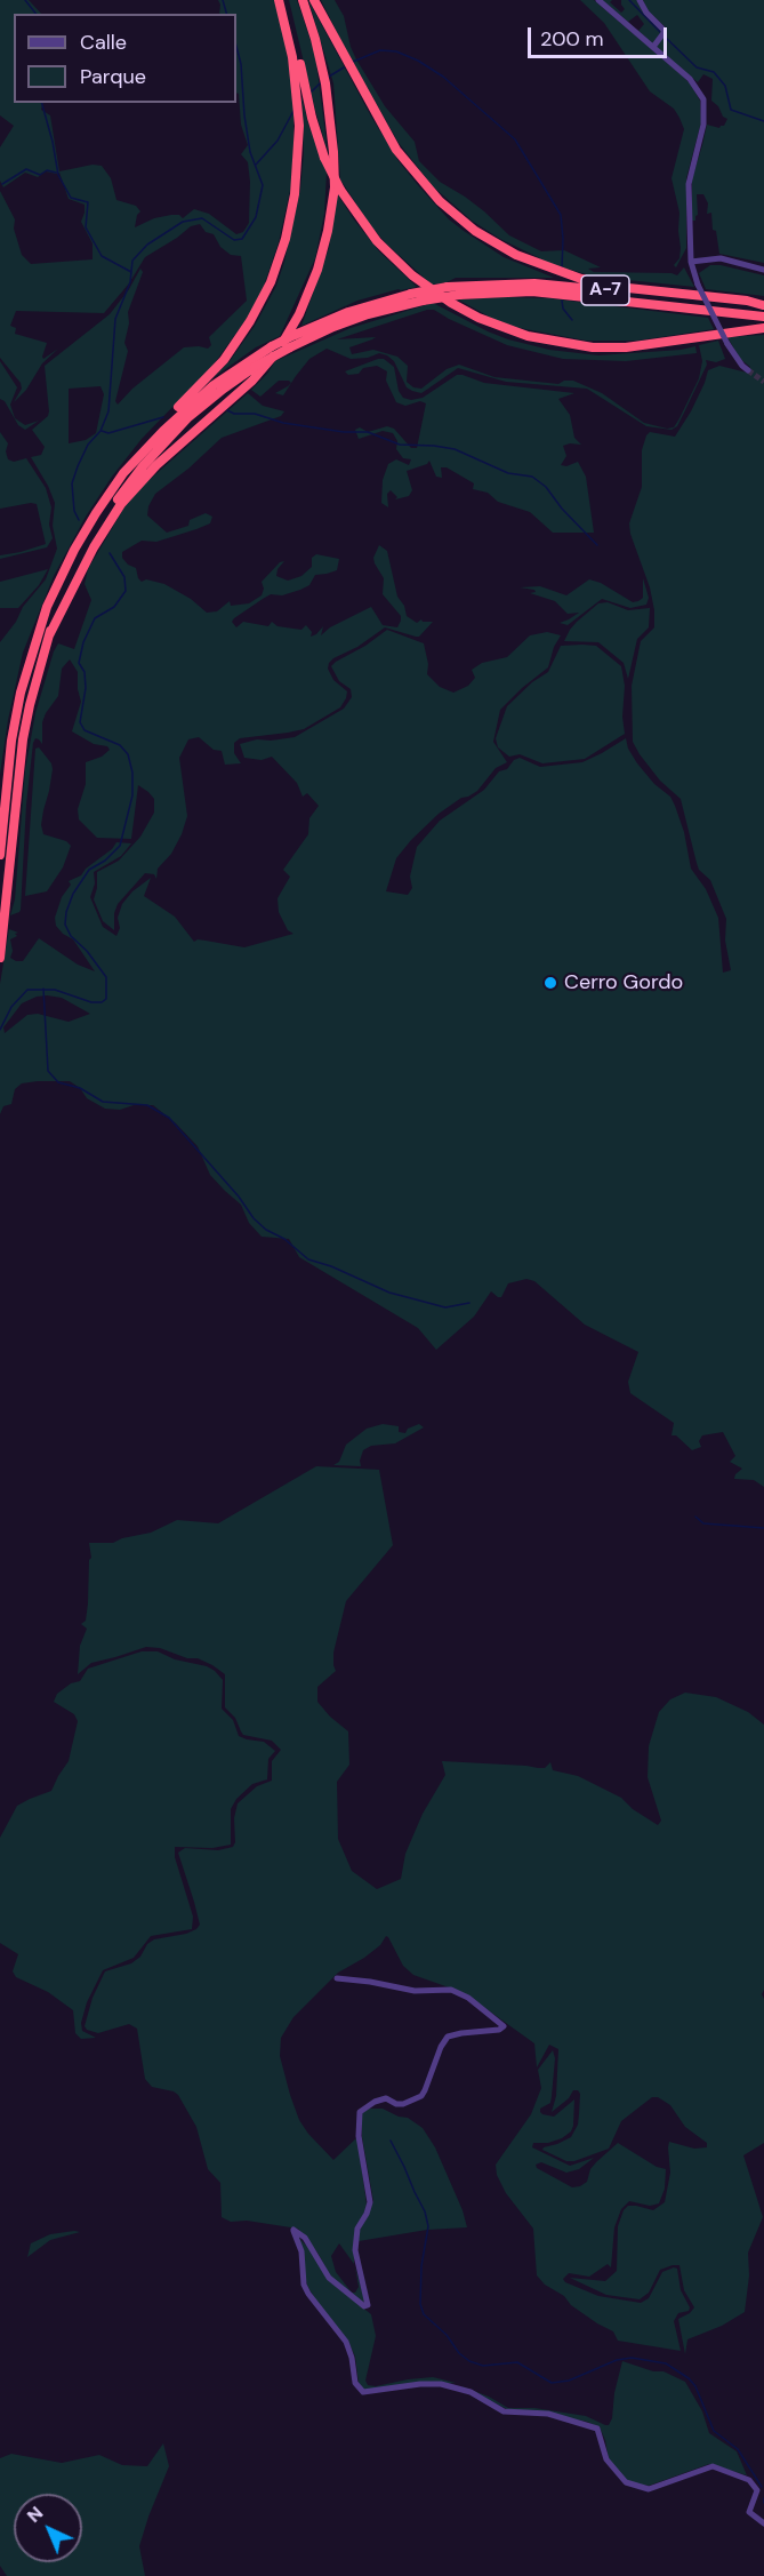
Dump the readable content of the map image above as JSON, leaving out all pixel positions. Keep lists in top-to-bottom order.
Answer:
{
  "streets": {
    "highway": ["A-7"]
  },
  "places": ["Cerro Gordo"],
  "legend": ["Calle", "Parque"],
  "scale_bar": "200 m",
  "north": "top left"
}
